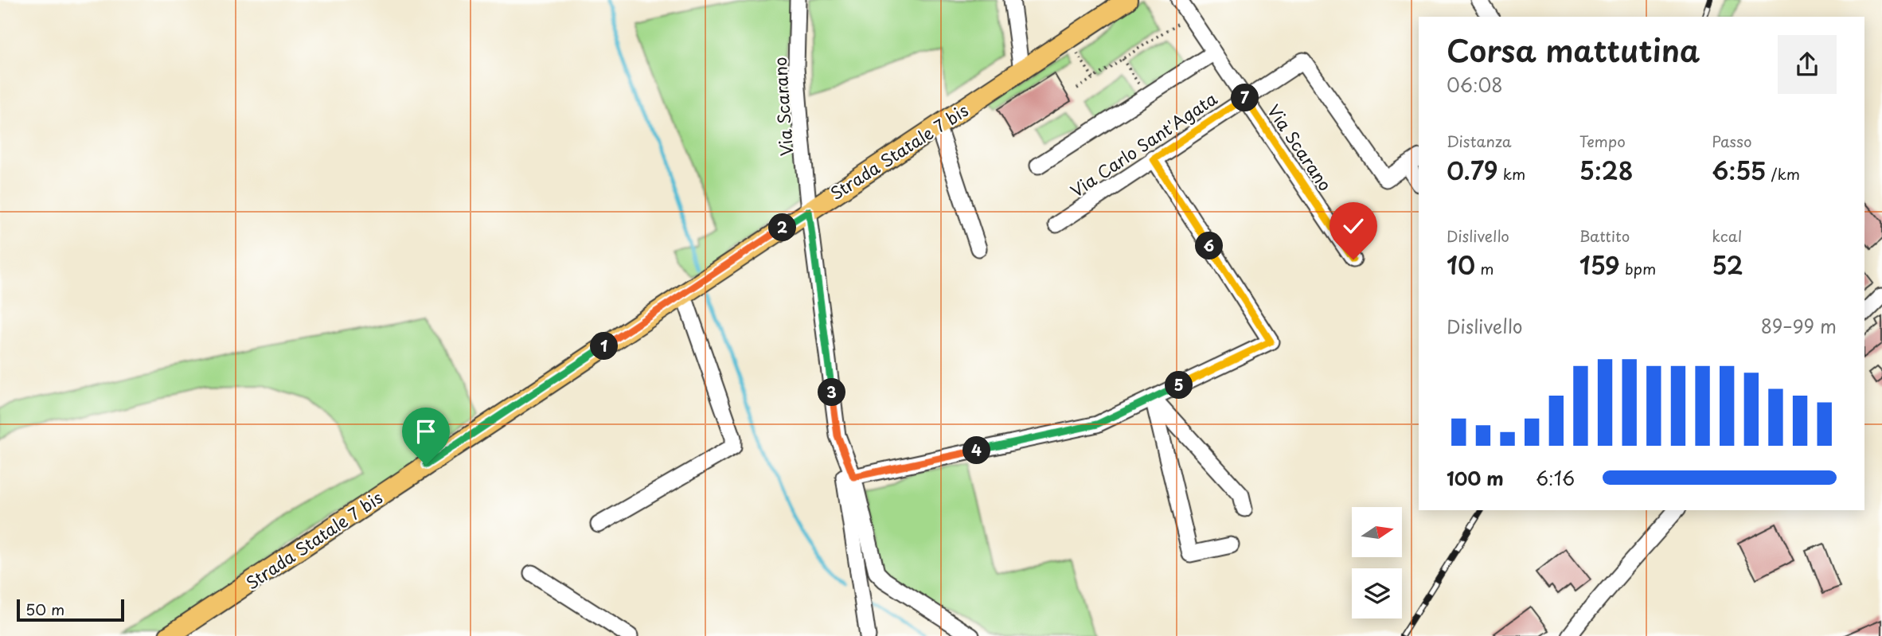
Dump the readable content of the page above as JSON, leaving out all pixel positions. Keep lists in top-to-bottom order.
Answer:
{
  "streets": {
    "main road": ["Strada Statale 7 bis"],
    "street": ["Via Scarano", "Via Carlo Sant'Agata"]
  },
  "crossings": [
    ["Via Scarano", "Via Carlo Sant'Agata"],
    ["Via Scarano", "Strada Statale 7 bis"]
  ],
  "scale_bar": "50 m",
  "north": "right",
  "page": {
    "heading": ["Corsa mattutina", "06:08"],
    "pins": [
      "7",
      "2",
      "6",
      "1",
      "5",
      "3",
      "4"
    ],
    "stats": [
      ["Distanza", "0.79 km"],
      ["Tempo", "5:28"],
      ["Passo", "6:55 /km"],
      ["Dislivello", "10 m"],
      ["Battito", "159 bpm"],
      ["kcal", "52"]
    ],
    "chart": ["Dislivello", "89–99 m"],
    "list": [
      {
        "name": "100 m",
        "note": "6:16"
      }
    ],
    "scale": "50 m"
  }
}
